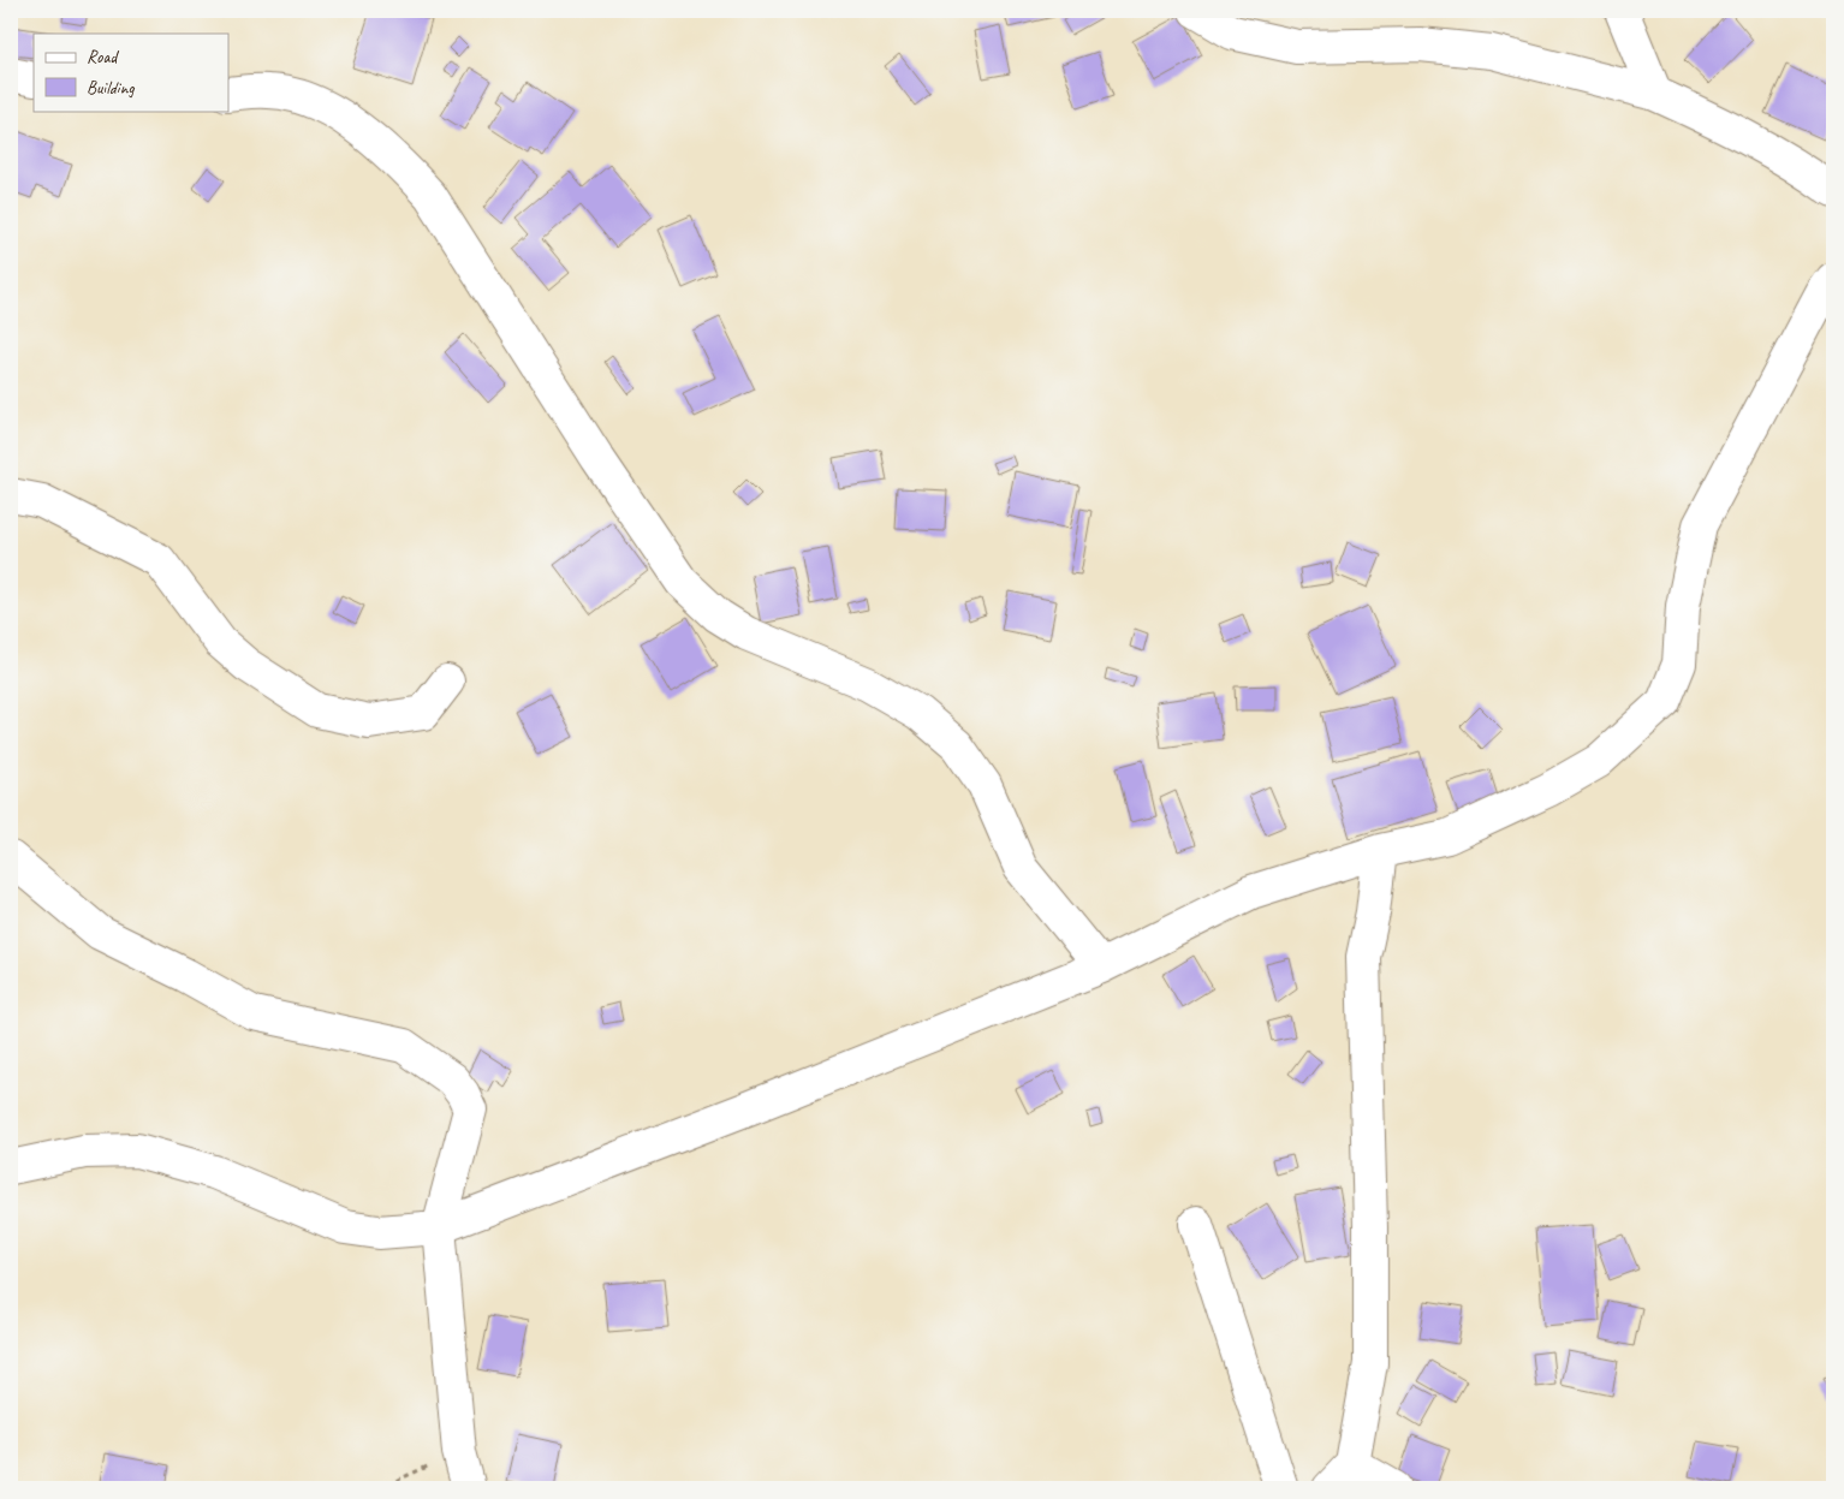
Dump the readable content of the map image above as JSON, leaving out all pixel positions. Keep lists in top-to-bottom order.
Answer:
{
  "legend": ["Road", "Building"]
}
